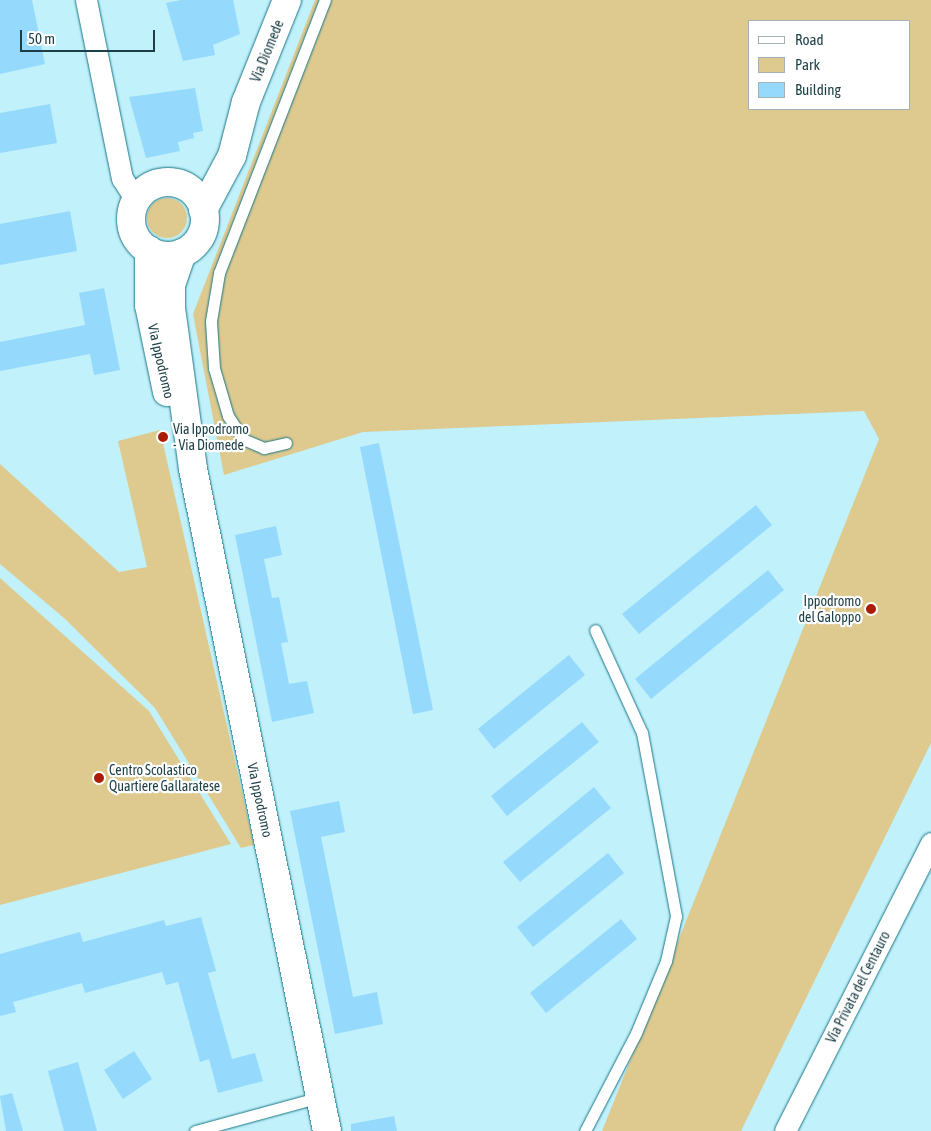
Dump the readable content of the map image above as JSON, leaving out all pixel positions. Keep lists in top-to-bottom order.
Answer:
{
  "streets": {
    "street": ["Via Diomede", "Via Ippodromo", "Via Privata del Centauro"]
  },
  "crossings": [
    ["Via Diomede", "Via Ippodromo"]
  ],
  "places": ["Via Ippodromo - Via Diomede", "Ippodromo del Galoppo", "Centro Scolastico Quartiere Gallaratese"],
  "legend": ["Road", "Park", "Building"],
  "scale_bar": "50 m"
}
